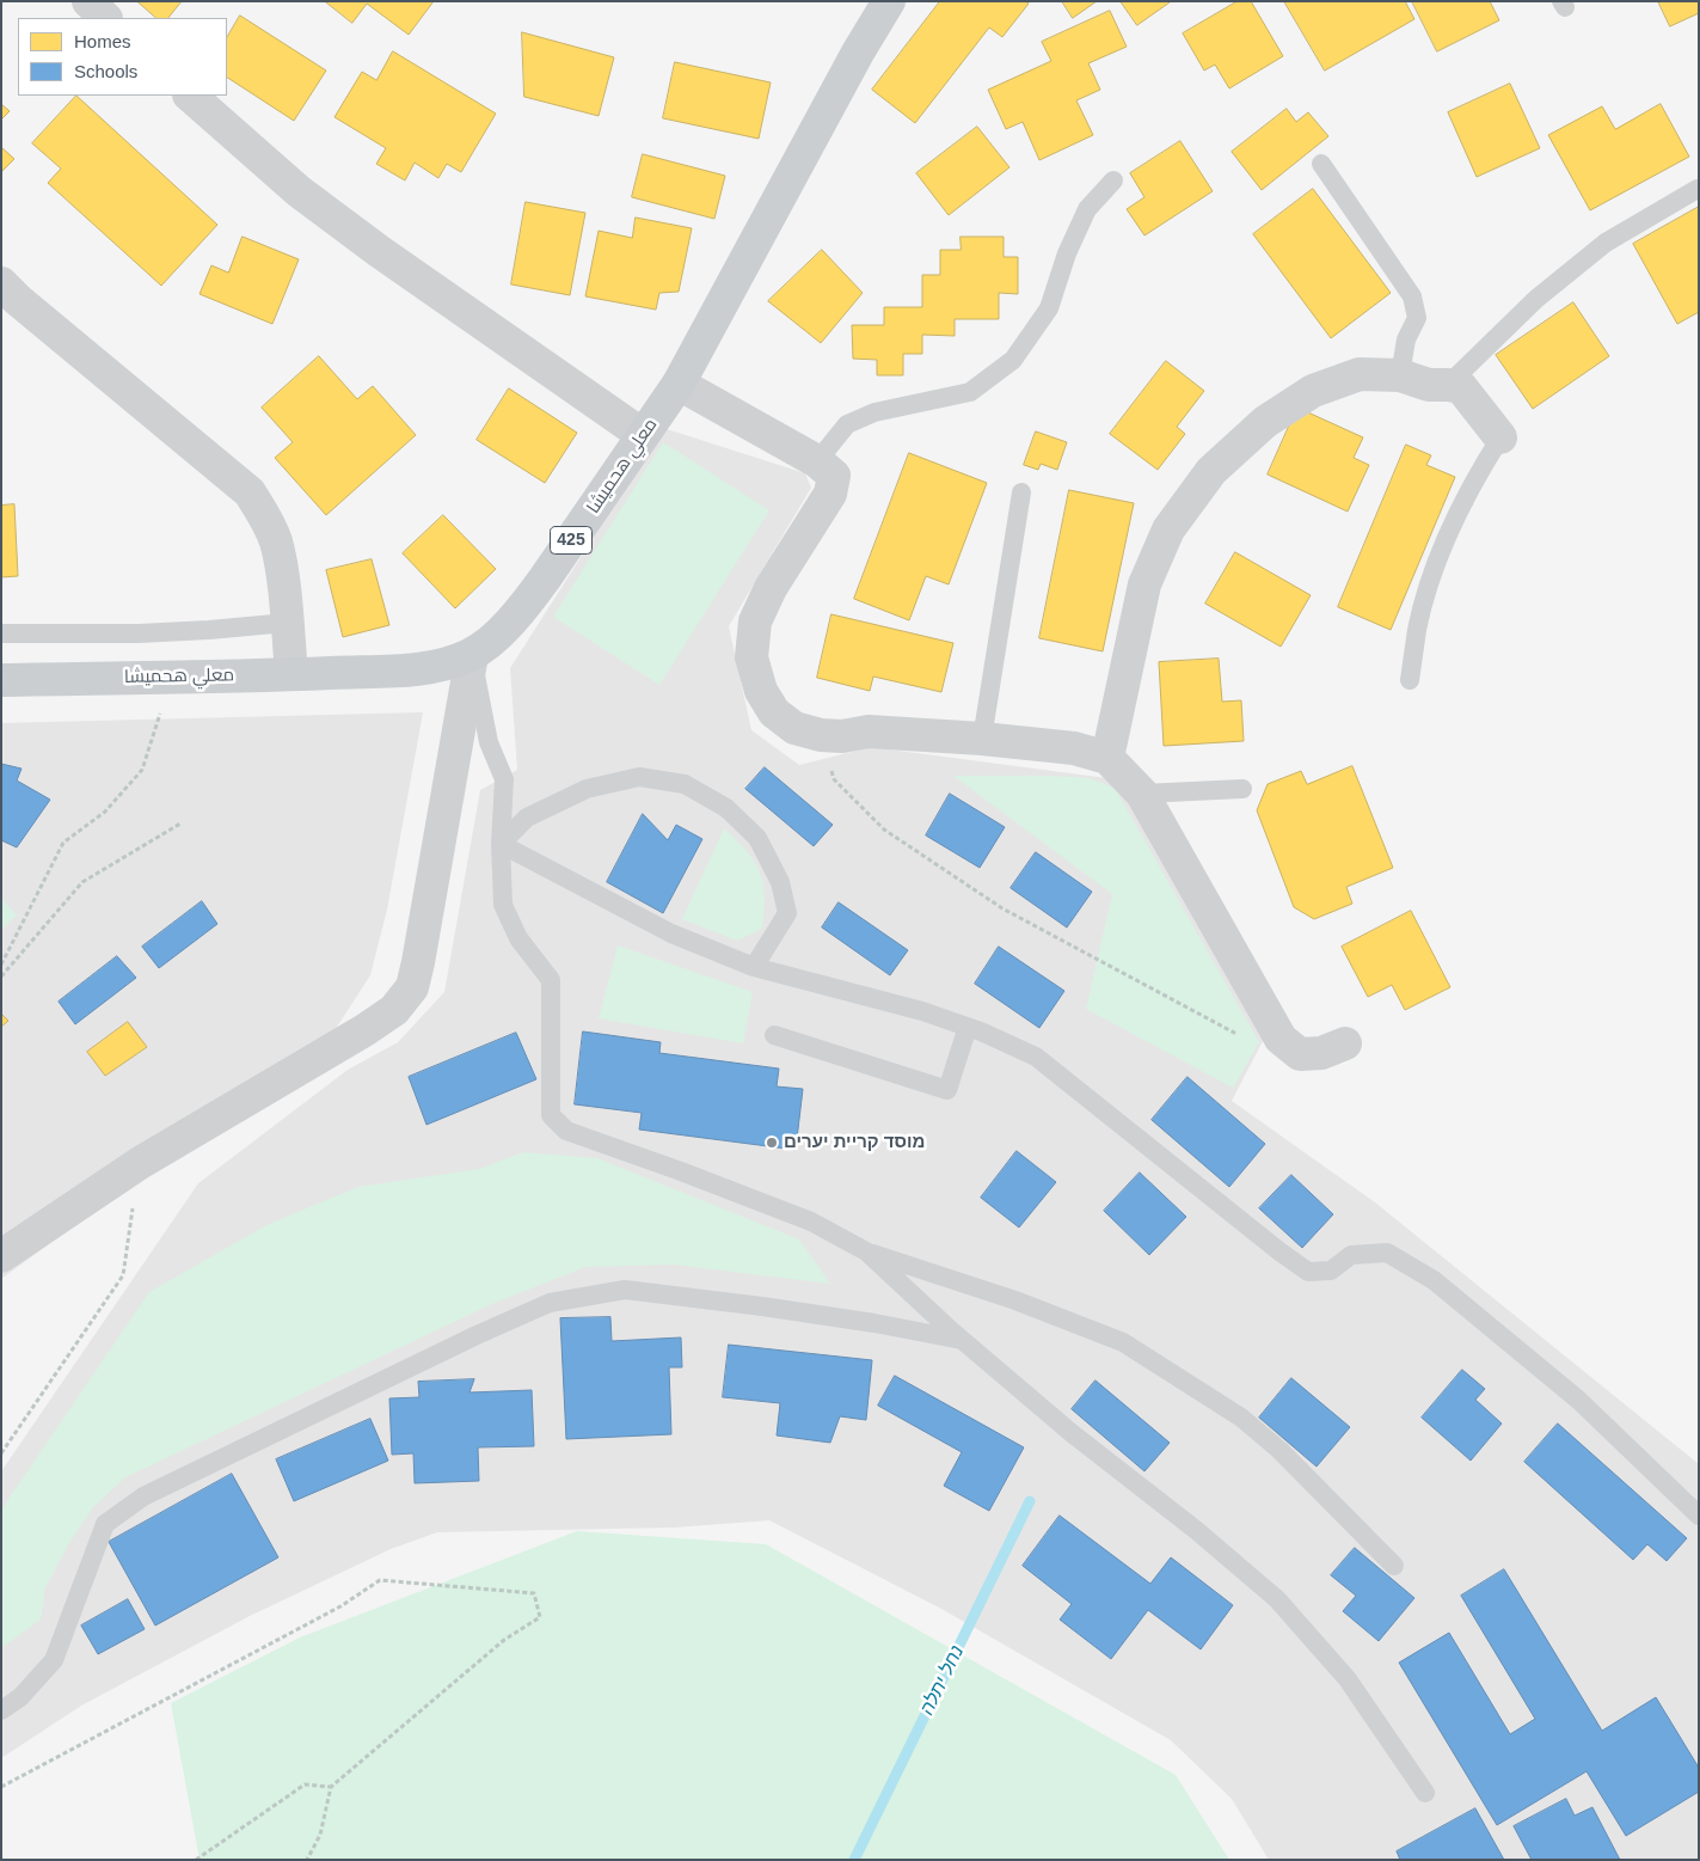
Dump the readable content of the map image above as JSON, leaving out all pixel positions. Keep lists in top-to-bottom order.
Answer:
{
  "streets": {
    "main road": ["معلي هحميشا", "425"]
  },
  "water": ["נחל יתלה"],
  "places": ["מוסד קריית יערים"],
  "legend": ["Homes", "Schools"]
}
